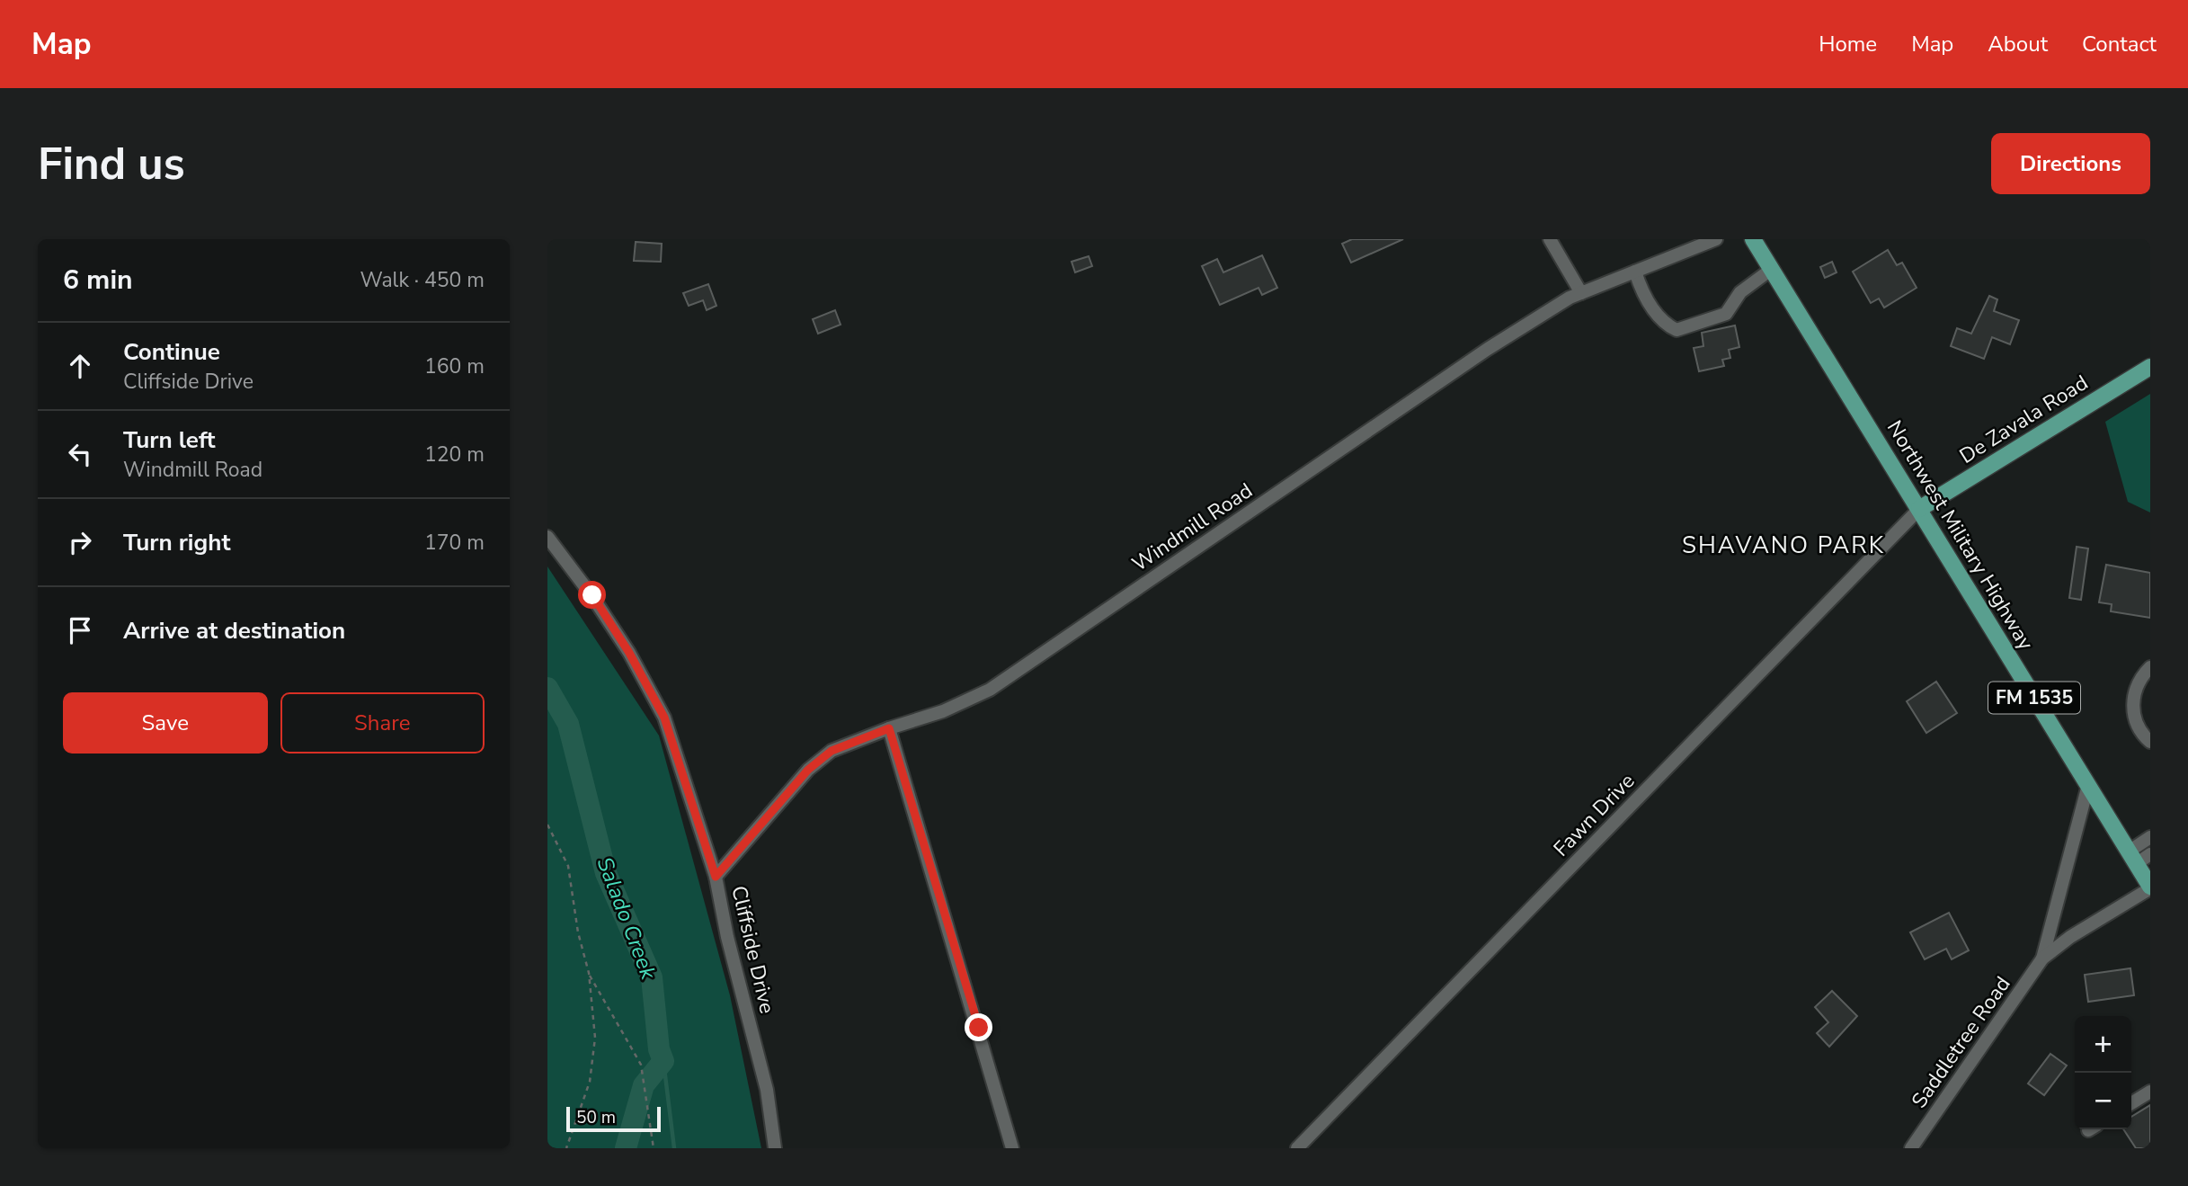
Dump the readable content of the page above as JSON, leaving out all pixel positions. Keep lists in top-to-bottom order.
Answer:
{
  "streets": {
    "main road": ["De Zavala Road", "Northwest Military Highway", "FM 1535"],
    "street": [
      "Windmill Road",
      "Fawn Drive",
      "Cliffside Drive",
      "Saddletree Road"
    ]
  },
  "crossings": [
    ["De Zavala Road", "Northwest Military Highway"],
    ["De Zavala Road", "Fawn Drive"],
    ["Windmill Road", "Cliffside Drive"],
    ["Northwest Military Highway", "Fawn Drive"],
    ["Northwest Military Highway", "Saddletree Road"]
  ],
  "districts": ["SHAVANO PARK"],
  "water": ["Salado Creek"],
  "scale_bar": "50 m",
  "page": {
    "header": "Map",
    "nav": [
      "Home",
      "Map",
      "About",
      "Contact"
    ],
    "buttons": [
      "Directions",
      ["Save", "Share"]
    ],
    "title": "Find us",
    "heading": ["6 min", "Walk · 450 m"],
    "list": [
      ["Continue", "Cliffside Drive", "160 m"],
      ["Turn left", "Windmill Road", "120 m"],
      ["Turn right", "170 m"],
      "Arrive at destination"
    ],
    "map_buttons": ["+", "−"],
    "scale": "50 m"
  }
}
